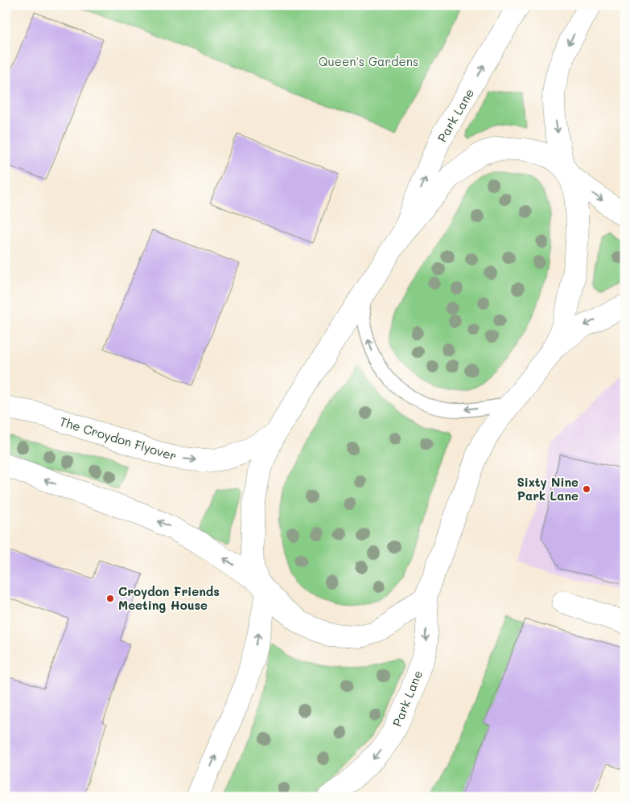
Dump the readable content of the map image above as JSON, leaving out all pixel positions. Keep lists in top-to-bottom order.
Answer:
{
  "streets": {
    "main road": ["Park Lane", "The Croydon Flyover"]
  },
  "parks": ["Queen's Gardens"],
  "places": ["Sixty Nine Park Lane", "Croydon Friends Meeting House"]
}
